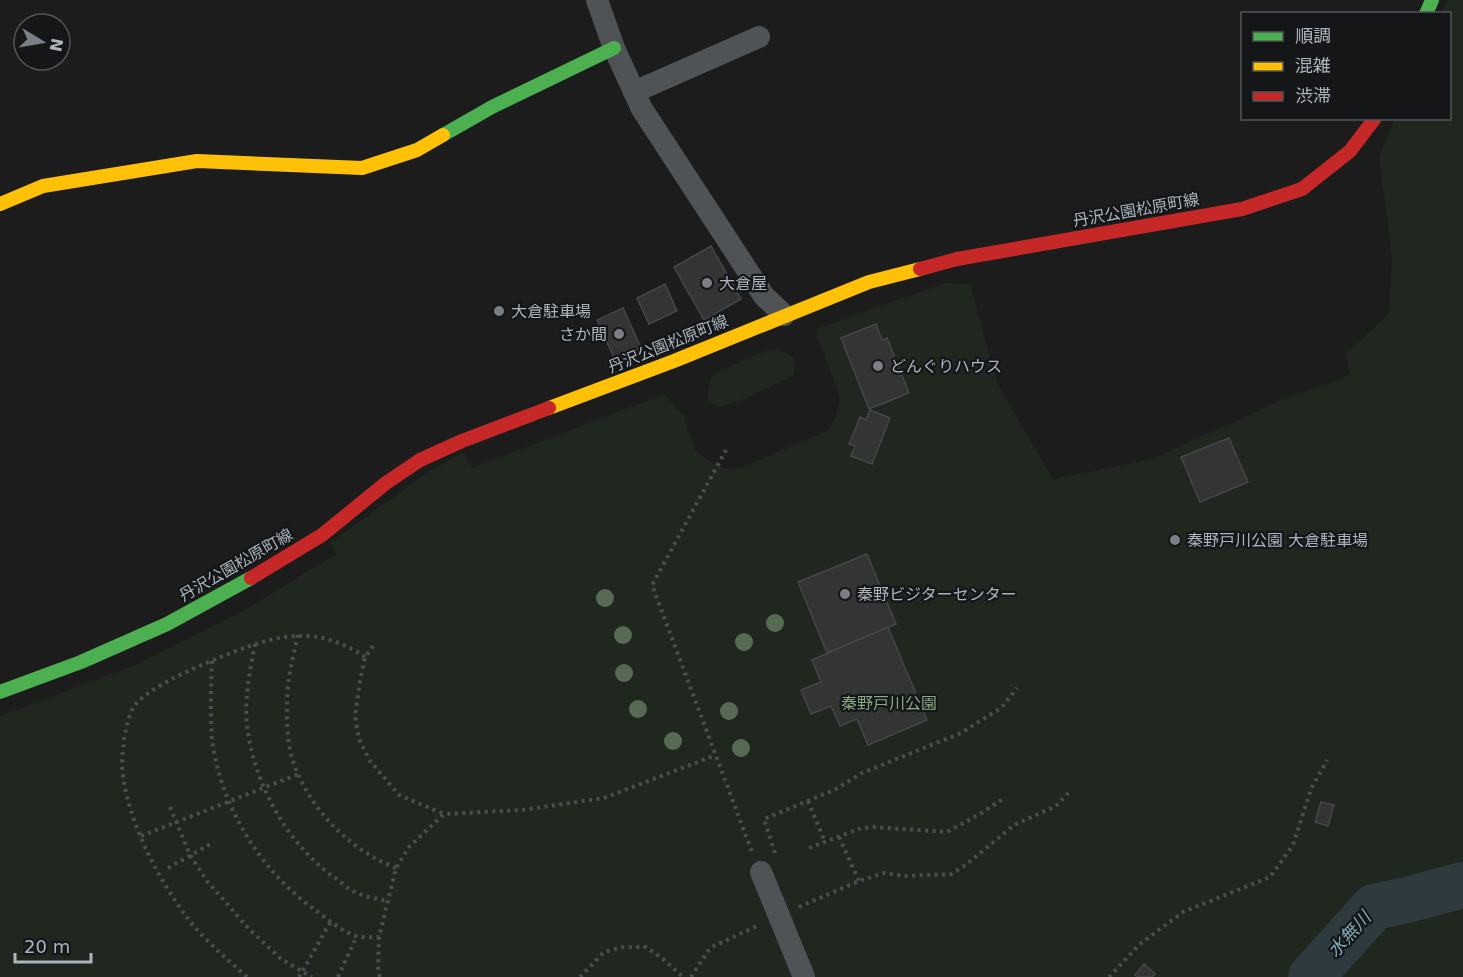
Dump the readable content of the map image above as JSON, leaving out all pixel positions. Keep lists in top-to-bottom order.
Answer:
{
  "streets": {
    "main road": ["丹沢公園松原町線"]
  },
  "water": ["水無川"],
  "parks": ["秦野戸川公園"],
  "places": [
    "大倉屋",
    "大倉駐車場",
    "さか間",
    "どんぐりハウス",
    "秦野戸川公園 大倉駐車場",
    "秦野ビジターセンター"
  ],
  "legend": ["順調", "混雑", "渋滞"],
  "scale_bar": "20 m",
  "north": "right"
}
